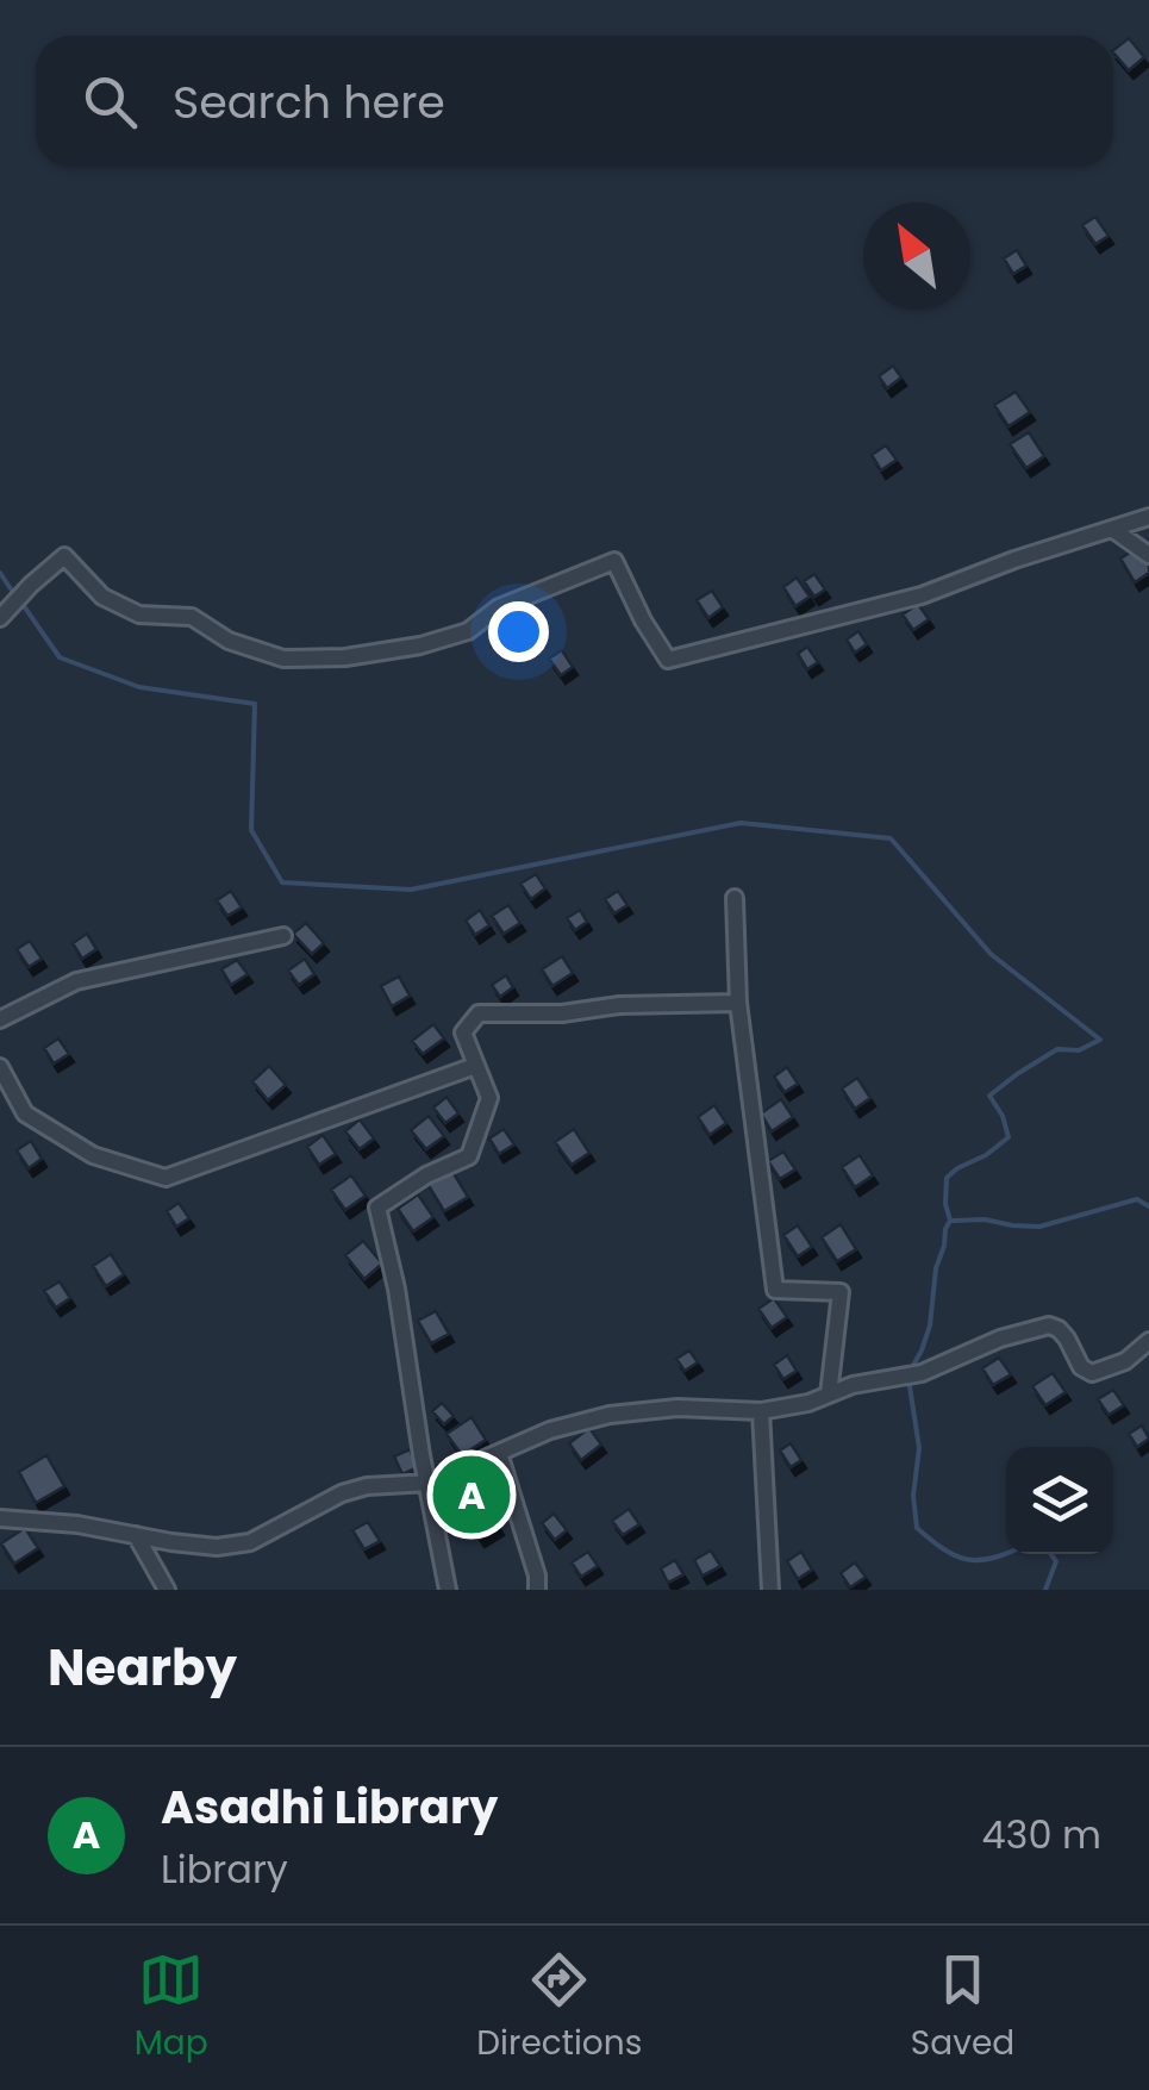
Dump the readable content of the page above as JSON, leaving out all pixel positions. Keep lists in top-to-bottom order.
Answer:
{
  "north": "top left",
  "page": {
    "search": "Search here",
    "pins": "A",
    "heading": "Nearby",
    "list": [
      {
        "mark": "A",
        "name": "Asadhi Library",
        "note": "Library",
        "value": "430 m"
      }
    ],
    "nav": ["Map", "Directions", "Saved"]
  }
}
